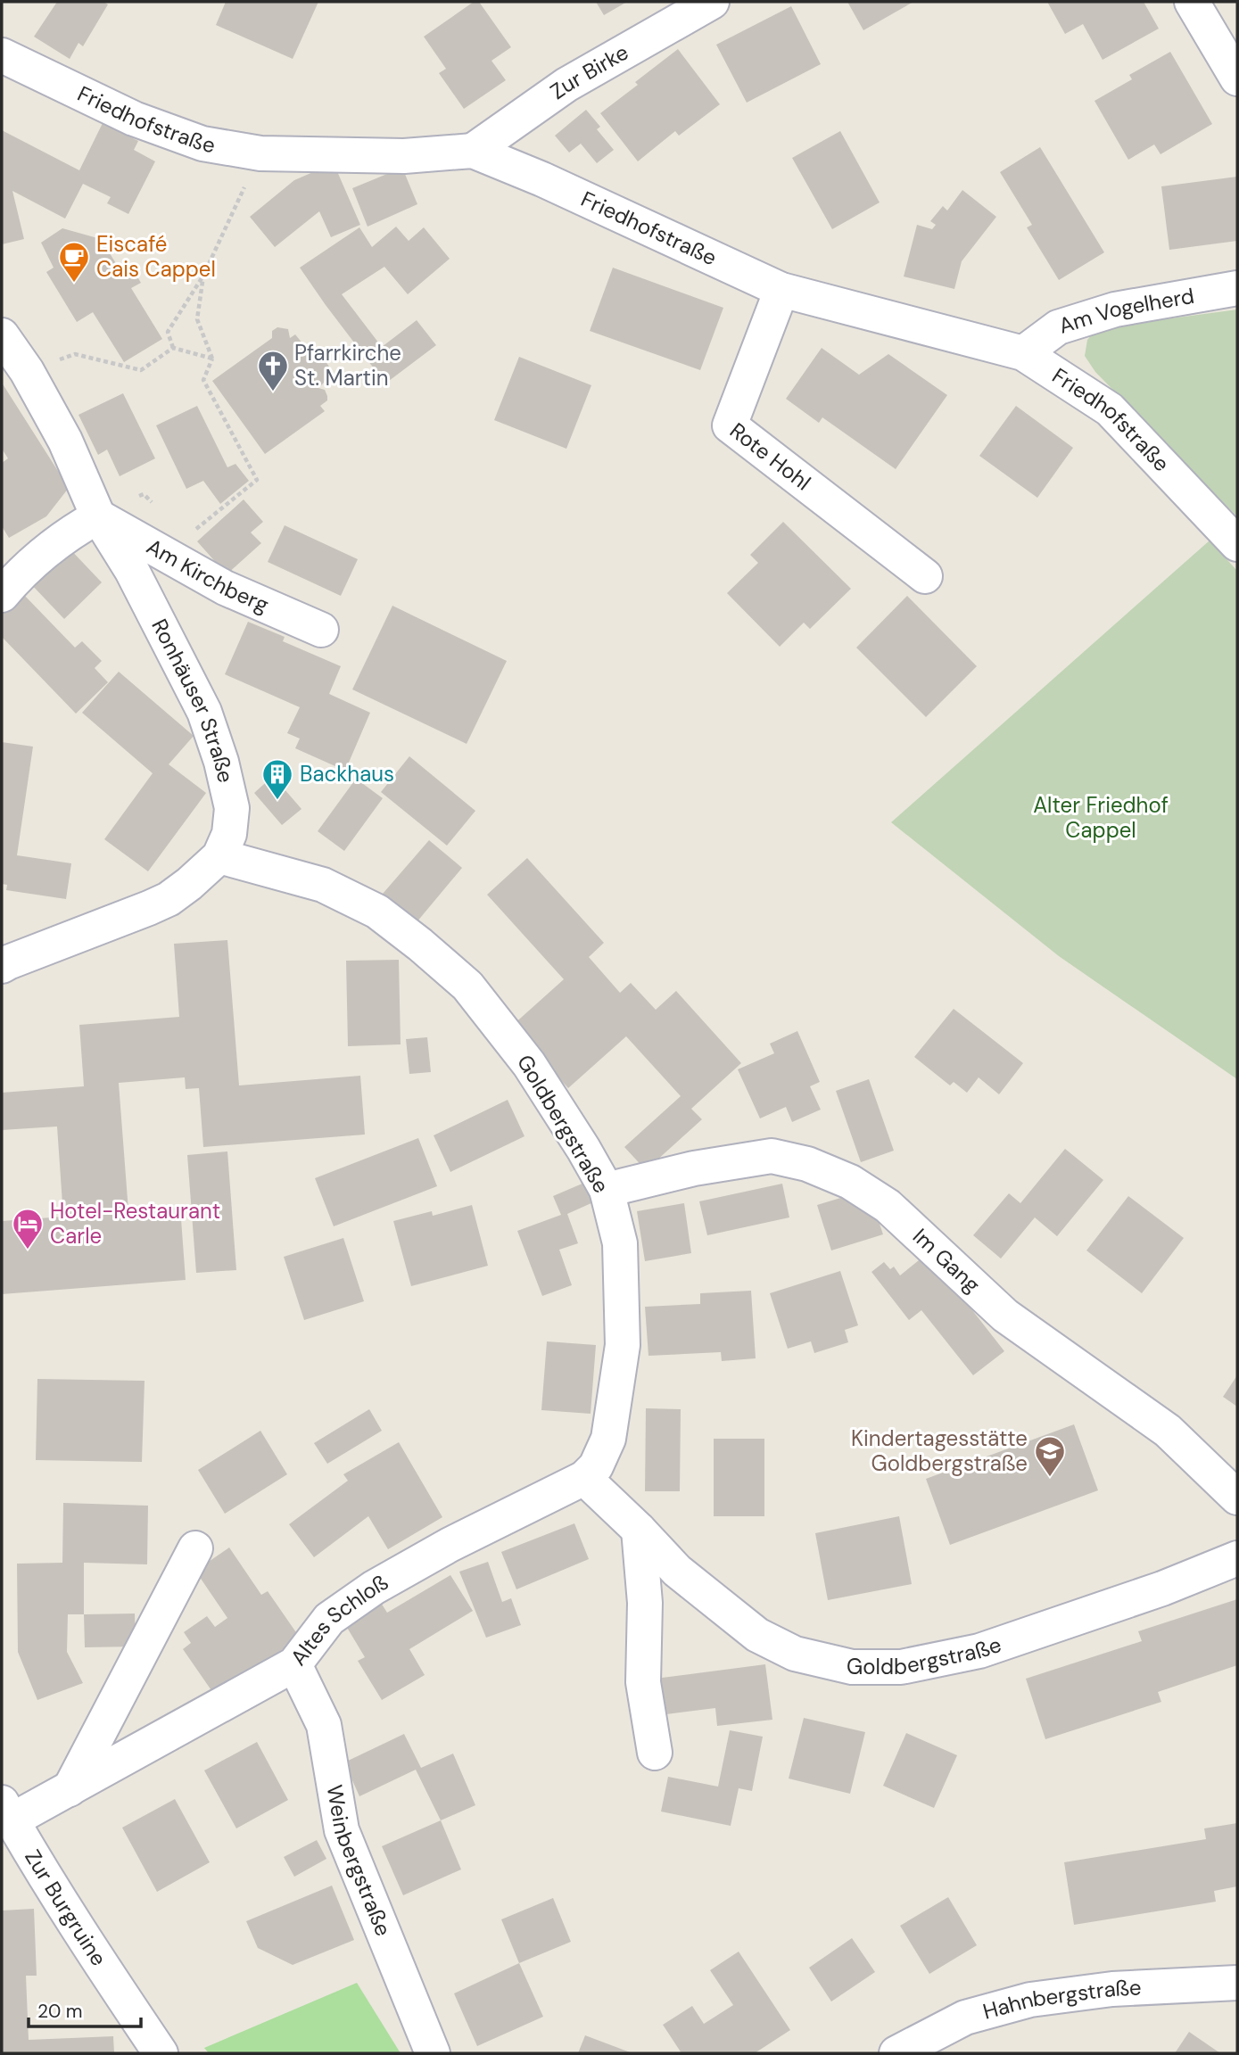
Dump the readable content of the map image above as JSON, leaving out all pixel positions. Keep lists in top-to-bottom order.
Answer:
{
  "streets": {
    "street": [
      "Zur Birke",
      "Friedhofstraße",
      "Am Vogelherd",
      "Rote Hohl",
      "Am Kirchberg",
      "Ronhäuser Straße",
      "Goldbergstraße",
      "Im Gang",
      "Altes Schloß",
      "Weinbergstraße",
      "Zur Burgruine",
      "Hahnbergstraße"
    ]
  },
  "crossings": [
    ["Zur Birke", "Friedhofstraße"],
    ["Friedhofstraße", "Am Vogelherd"],
    ["Friedhofstraße", "Rote Hohl"],
    ["Am Kirchberg", "Ronhäuser Straße"],
    ["Ronhäuser Straße", "Goldbergstraße"],
    ["Goldbergstraße", "Im Gang"],
    ["Goldbergstraße", "Altes Schloß"],
    ["Altes Schloß", "Weinbergstraße"],
    ["Altes Schloß", "Zur Burgruine"]
  ],
  "parks": ["Alter Friedhof Cappel"],
  "places": {
    "cafe": ["Eiscafé Cais Cappel"],
    "church": ["Pfarrkirche St. Martin"],
    "building": ["Backhaus"],
    "hotel": ["Hotel-Restaurant Carle"],
    "school or university": ["Kindertagesstätte Goldbergstraße"]
  },
  "scale_bar": "20 m"
}
